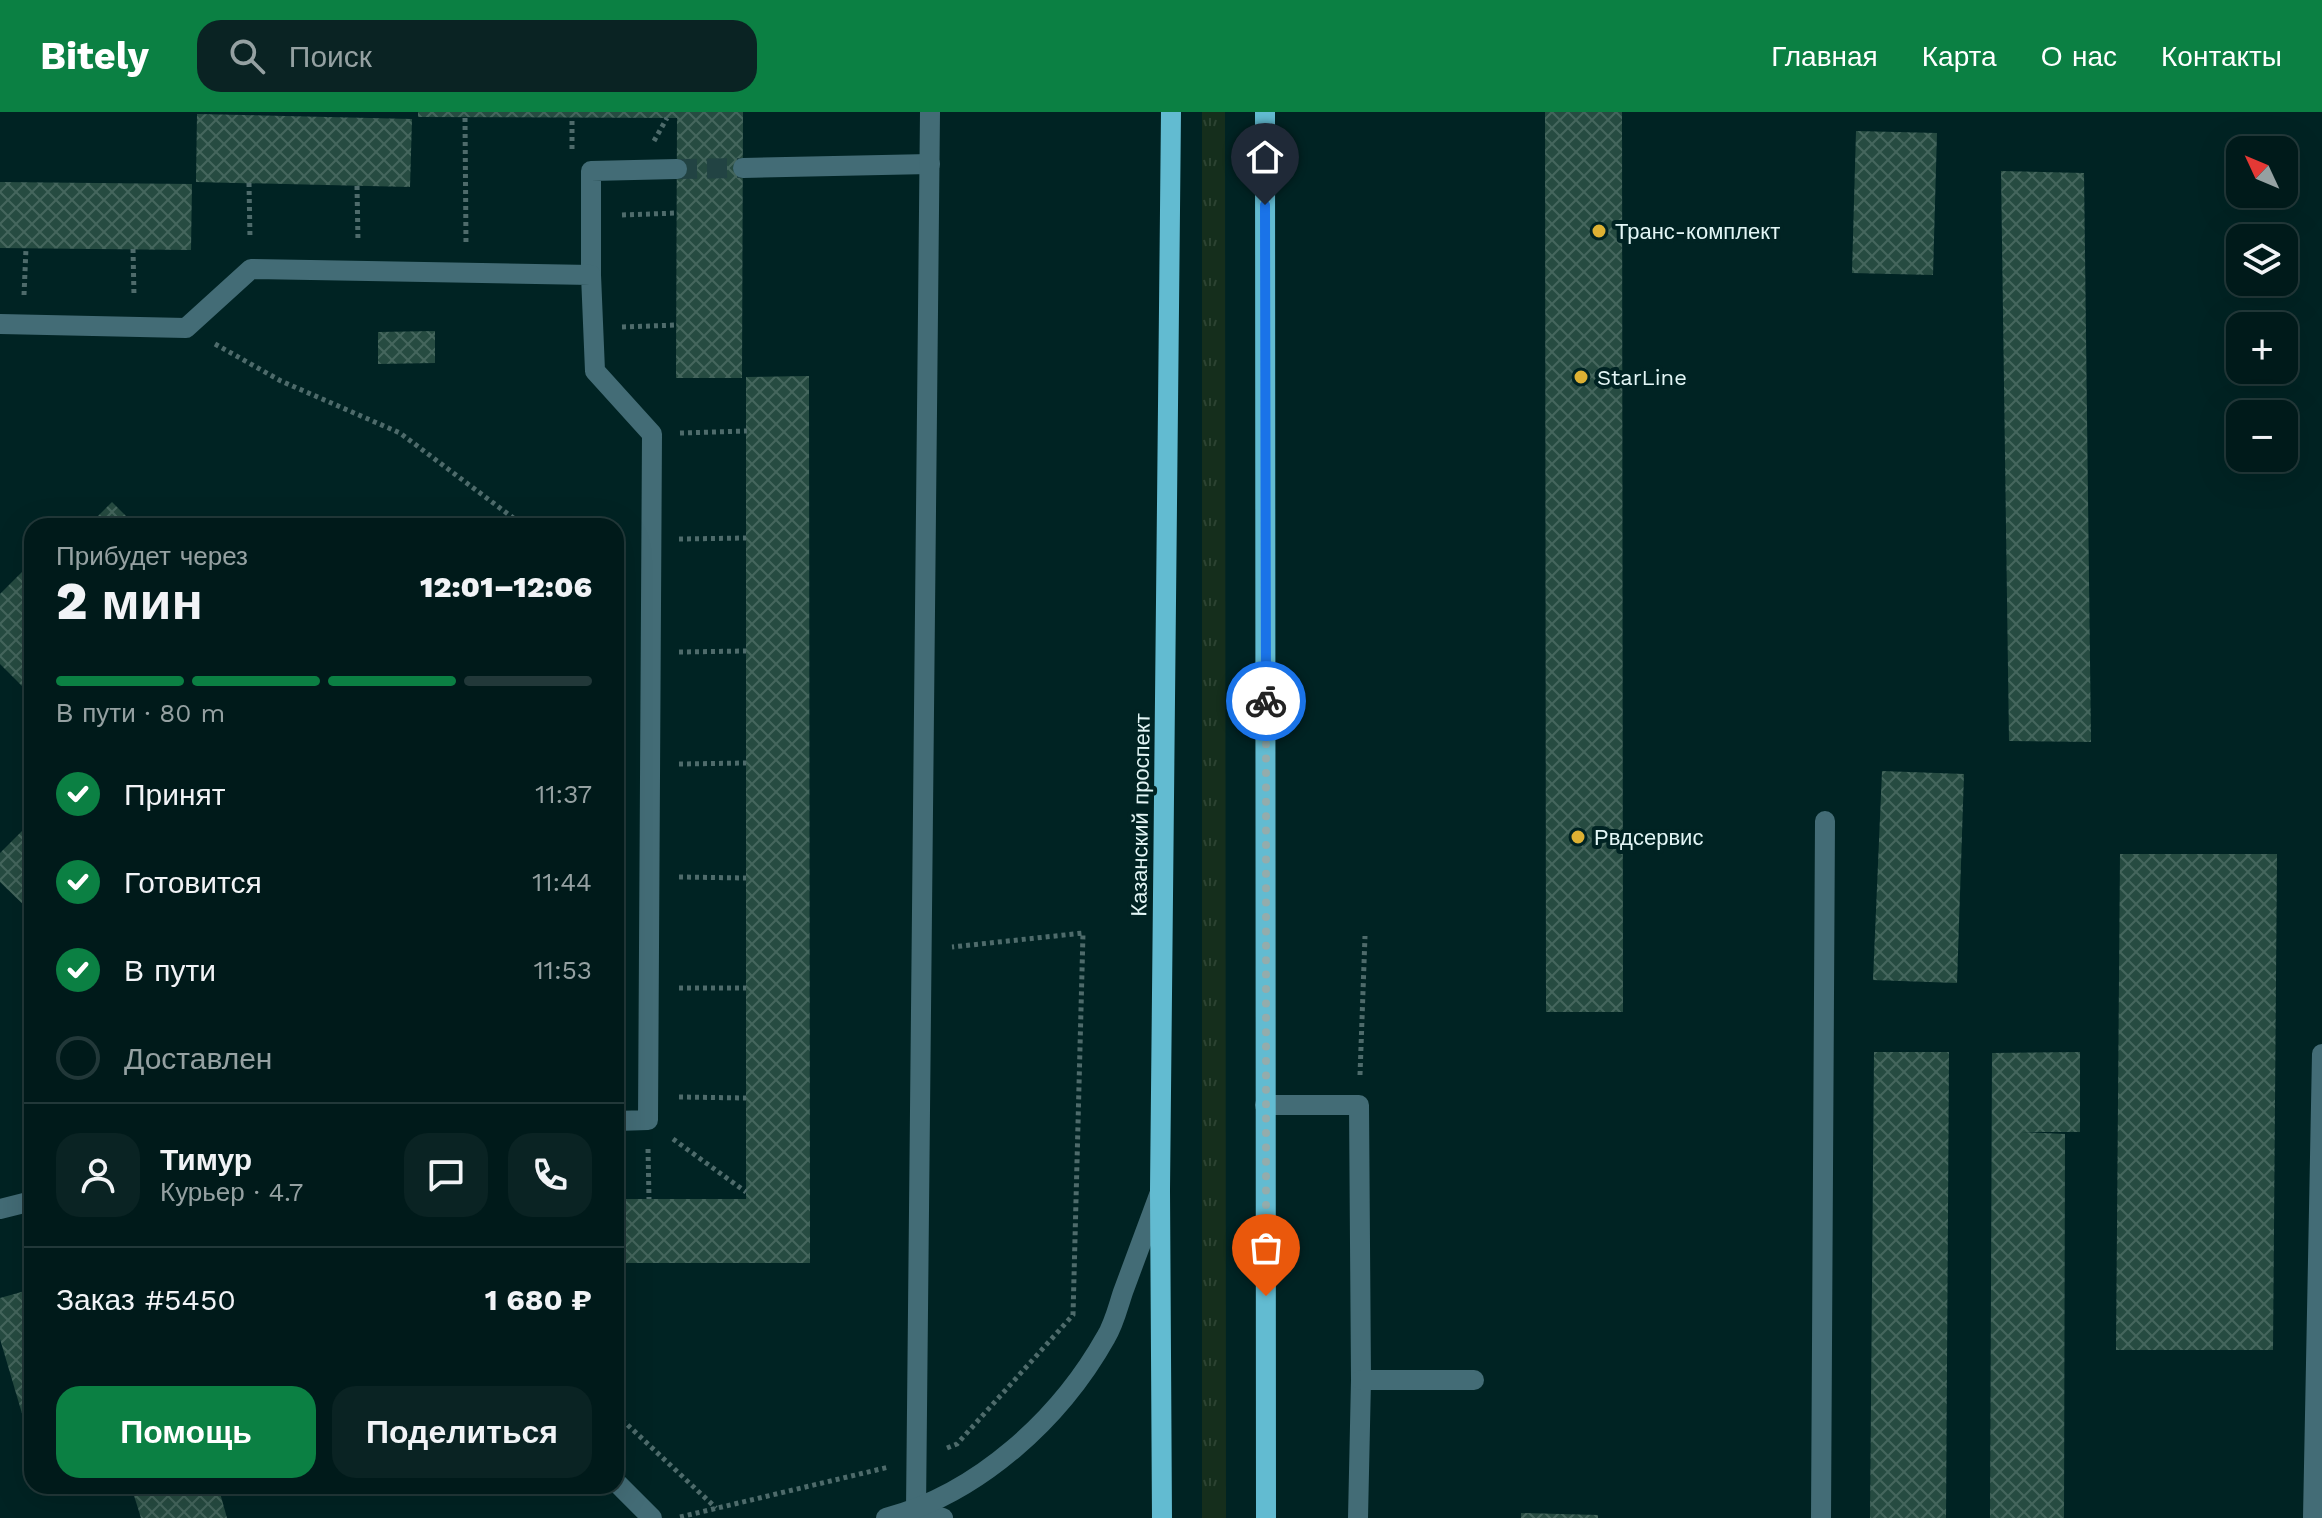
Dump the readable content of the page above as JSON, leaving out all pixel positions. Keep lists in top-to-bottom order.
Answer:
{
  "streets": {
    "main road": ["Казанский проспект"]
  },
  "places": ["Транс-комплект", "StarLine", "Рвдсервис"],
  "north": "top left",
  "page": {
    "header": "Bitely",
    "search": "Поиск",
    "nav": [
      "Главная",
      "Карта",
      "О нас",
      "Контакты"
    ],
    "map_buttons": ["+", "−"],
    "heading": ["2 мин", "Прибудет через", "12:01–12:06"],
    "panel": [
      "Тимур",
      "Курьер · 4.7",
      "Заказ #5450",
      "1 680 ₽"
    ],
    "bar": "В пути · 80 m",
    "list": [
      ["Принят", "11:37"],
      ["Готовится", "11:44"],
      ["В пути", "11:53"],
      "Доставлен"
    ],
    "buttons": ["Помощь", "Поделиться"]
  }
}
